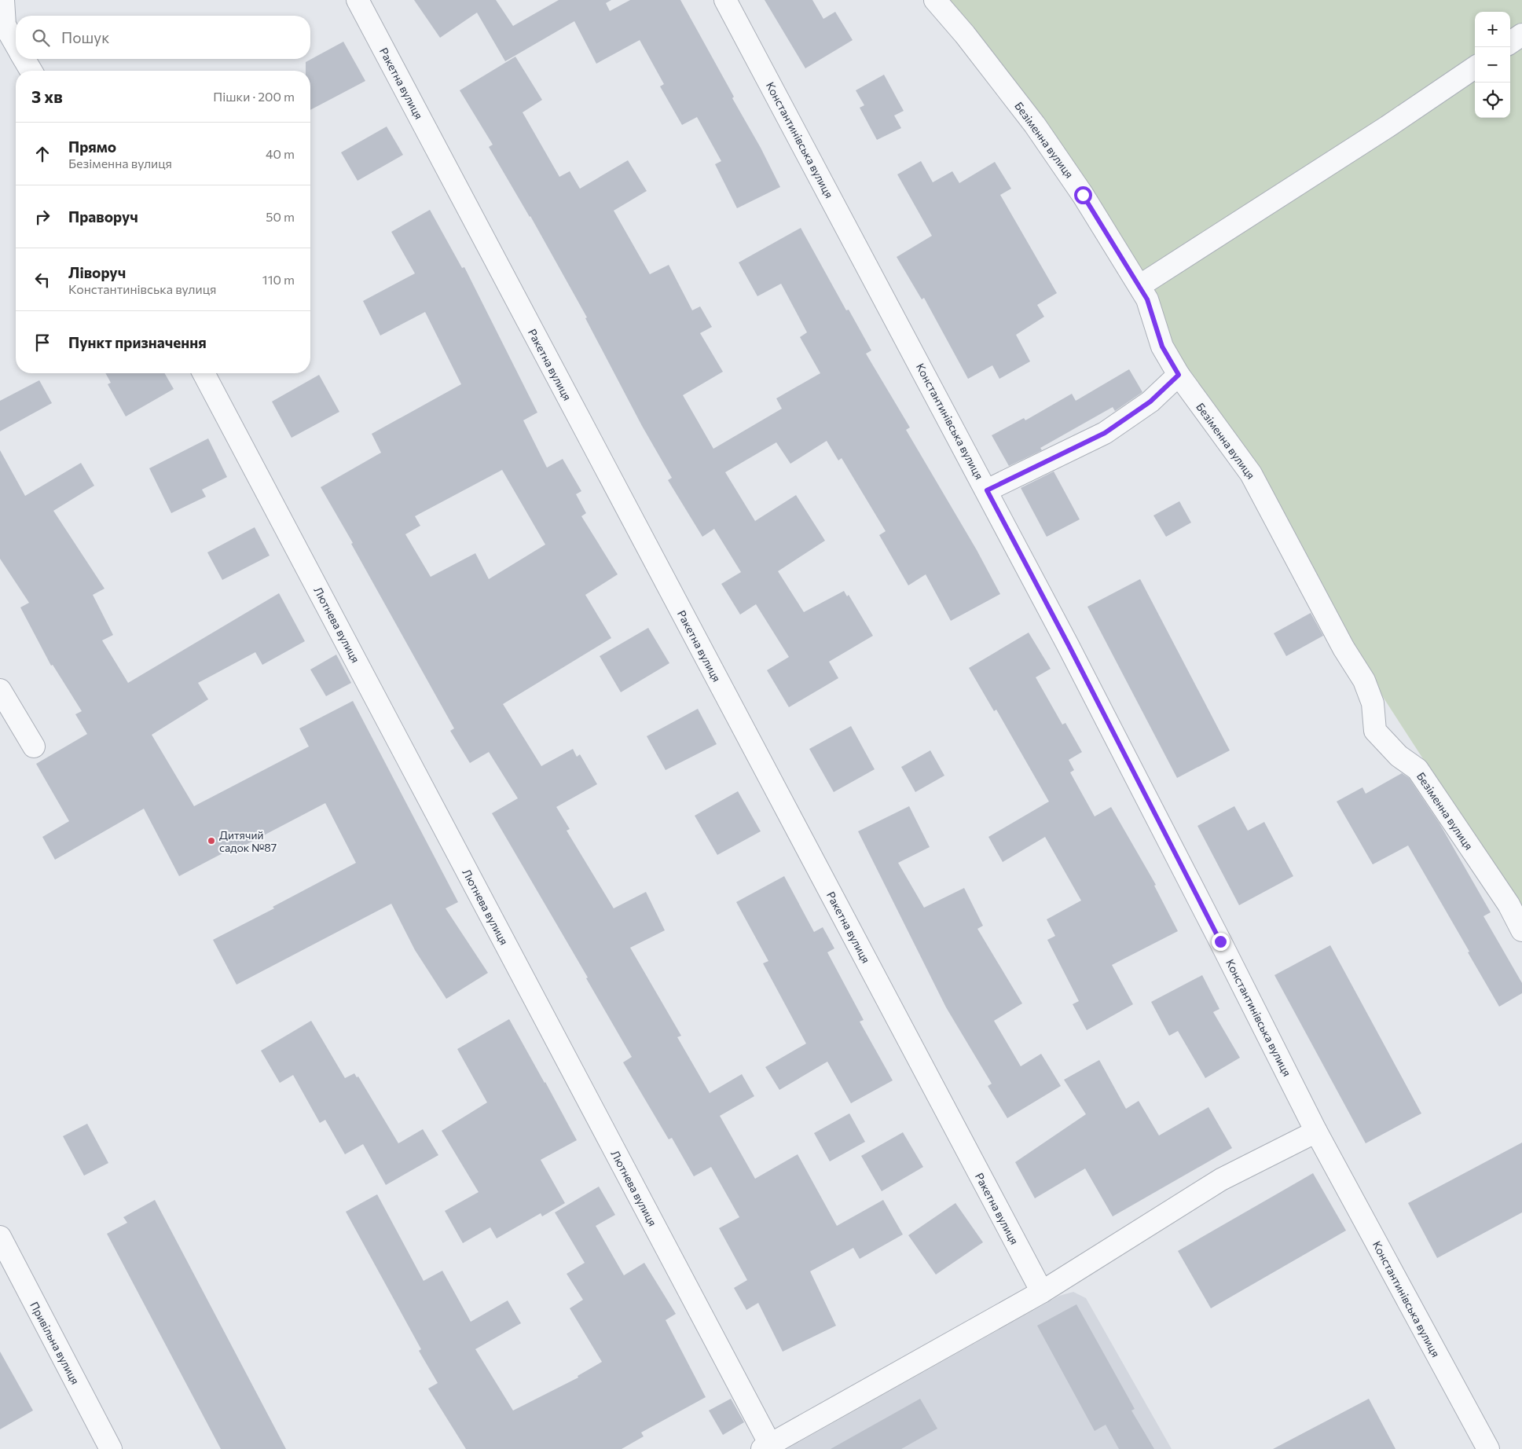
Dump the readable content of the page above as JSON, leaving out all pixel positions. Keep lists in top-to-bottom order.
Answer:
{
  "streets": {
    "street": [
      "Ракетна вулиця",
      "Константинівська вулиця",
      "Безіменна вулиця",
      "Лютнева вулиця",
      "Привільна вулиця"
    ]
  },
  "places": ["Дитячий садок №87"],
  "page": {
    "map_buttons": ["+", "−"],
    "search": "Пошук",
    "heading": ["3 хв", "Пішки · 200 m"],
    "list": [
      ["Прямо", "Безіменна вулиця", "40 m"],
      ["Праворуч", "50 m"],
      ["Ліворуч", "Константинівська вулиця", "110 m"],
      "Пункт призначення"
    ]
  }
}
